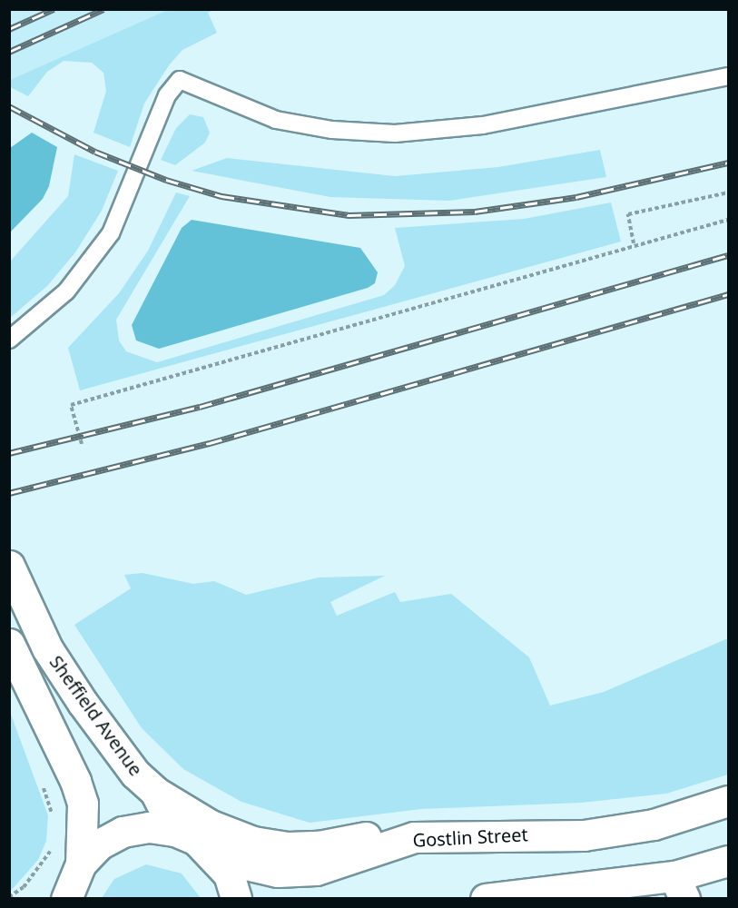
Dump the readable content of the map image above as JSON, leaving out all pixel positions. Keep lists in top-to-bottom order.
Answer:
{
  "streets": {
    "main road": ["Sheffield Avenue", "Gostlin Street"]
  }
}
